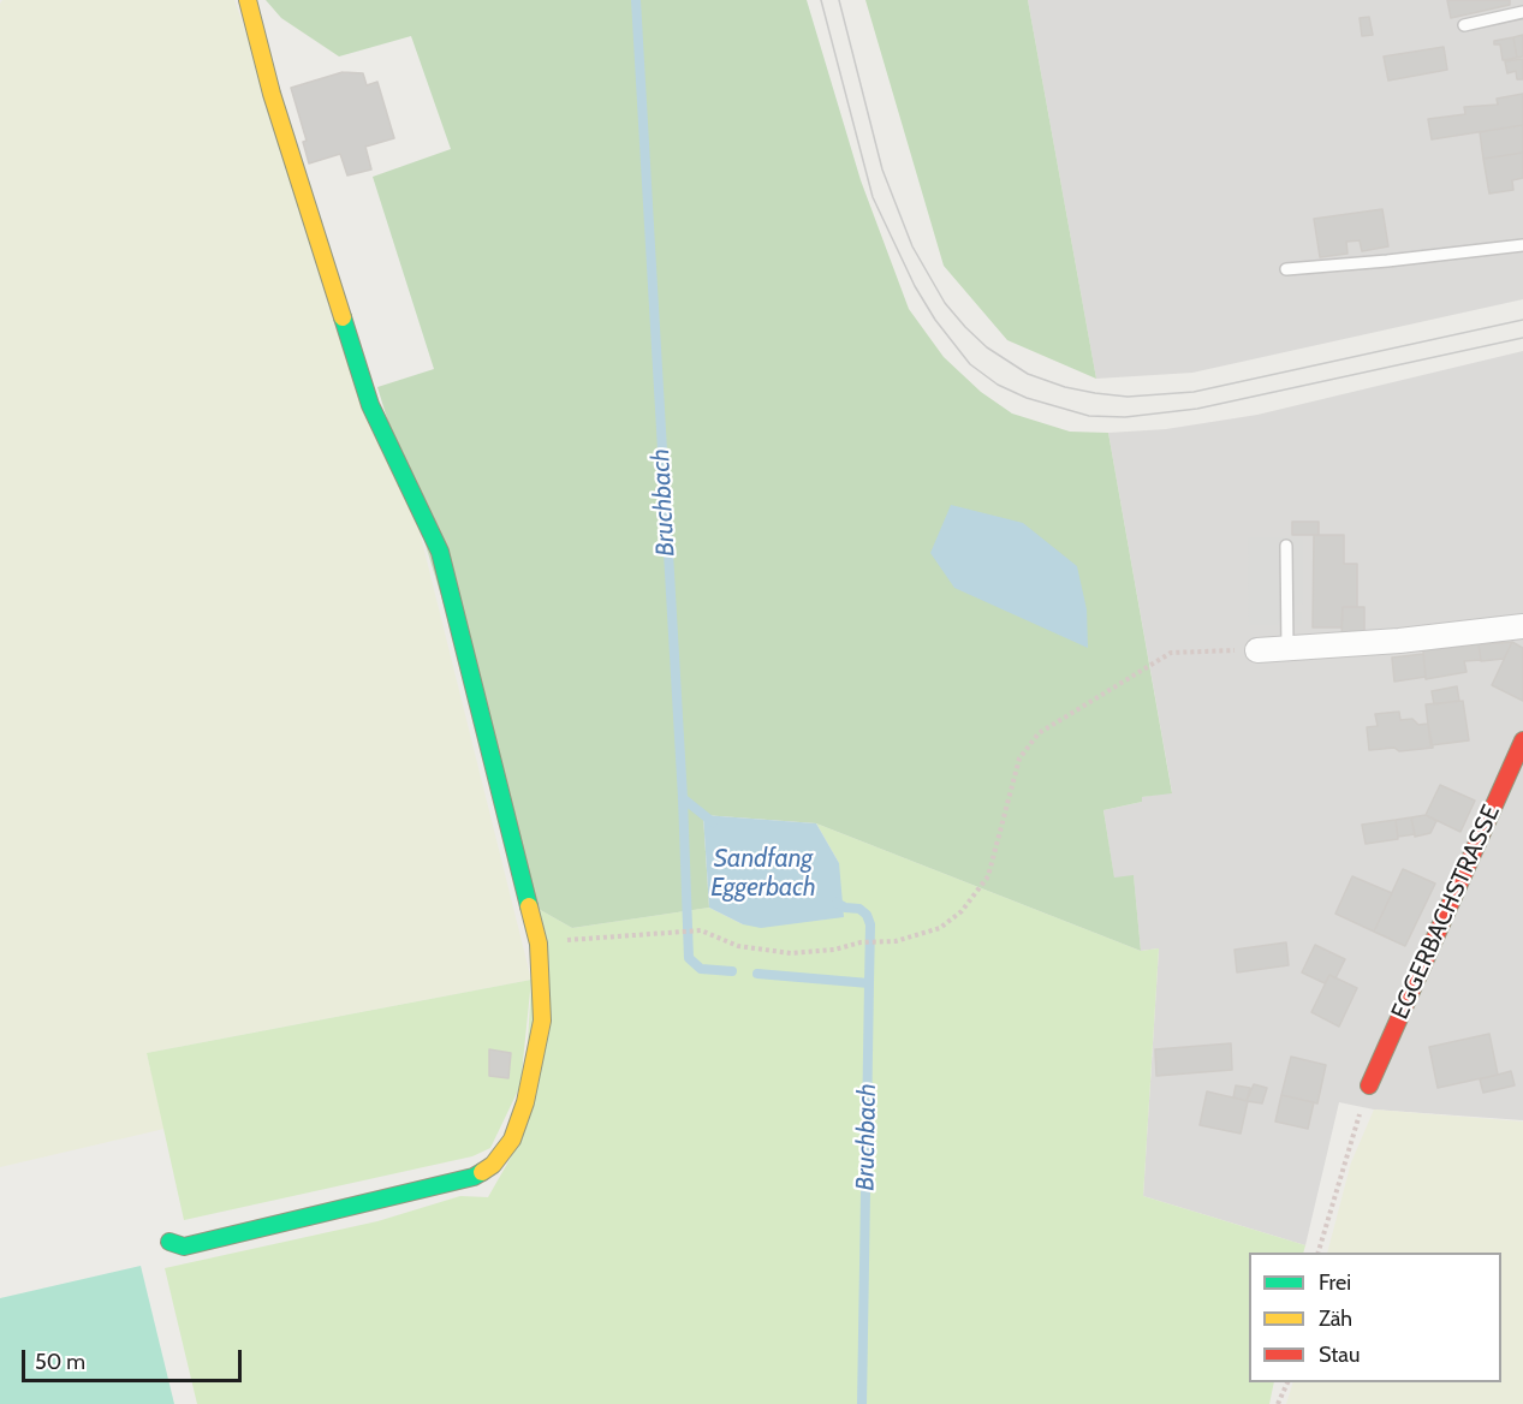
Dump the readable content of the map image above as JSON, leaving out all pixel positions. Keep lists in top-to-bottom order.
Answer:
{
  "streets": {
    "street": ["EGGERBACHSTRASSE"]
  },
  "water": ["Bruchbach", "Sandfang Eggerbach"],
  "legend": ["Frei", "Zäh", "Stau"],
  "scale_bar": "50 m"
}
